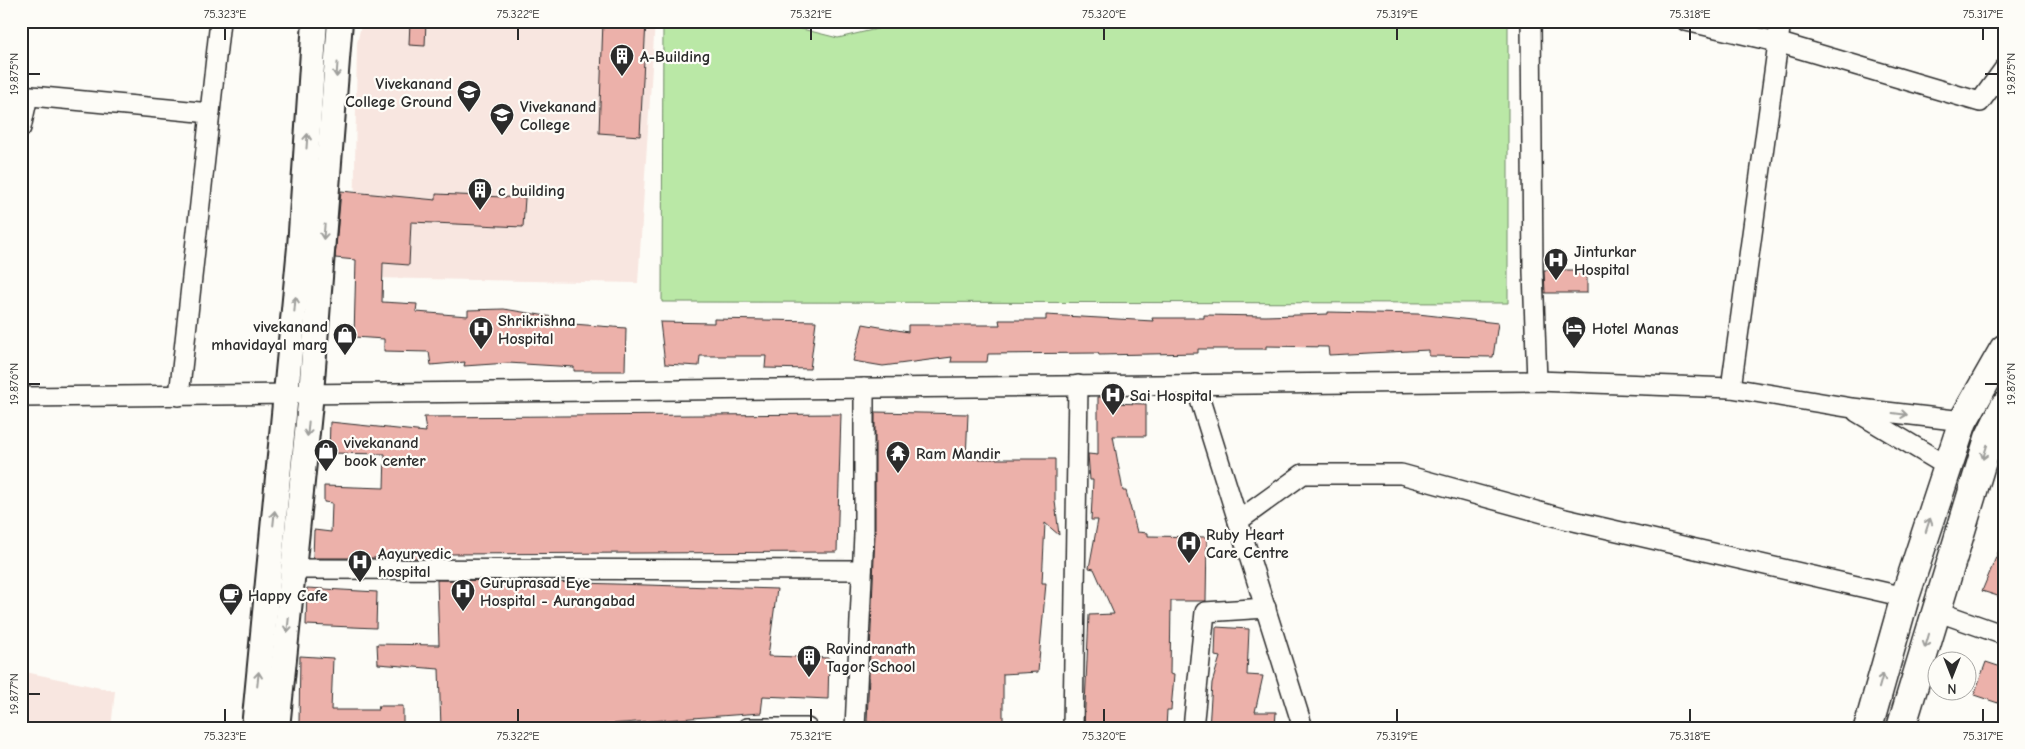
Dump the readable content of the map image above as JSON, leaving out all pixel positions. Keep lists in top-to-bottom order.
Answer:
{
  "places": {
    "building": ["A-Building", "c building", "Ravindranath Tagor School"],
    "school or university": ["Vivekanand College Ground", "Vivekanand College"],
    "hospital": [
      "Jinturkar Hospital",
      "Shrikrishna Hospital",
      "Sai Hospital",
      "Ruby Heart Care Centre",
      "Aayurvedic hospital",
      "Guruprasad Eye Hospital - Aurangabad"
    ],
    "hotel": ["Hotel Manas"],
    "shop": ["vivekanand mhavidayal marg", "vivekanand book center"],
    "temple": ["Ram Mandir"],
    "cafe": ["Happy Cafe"]
  },
  "north": "bottom",
  "coordinates": [
    "75.323°E",
    "75.322°E",
    "75.321°E",
    "75.320°E",
    "75.319°E",
    "75.318°E",
    "75.317°E",
    "19.875°N",
    "19.876°N",
    "19.877°N"
  ]
}
